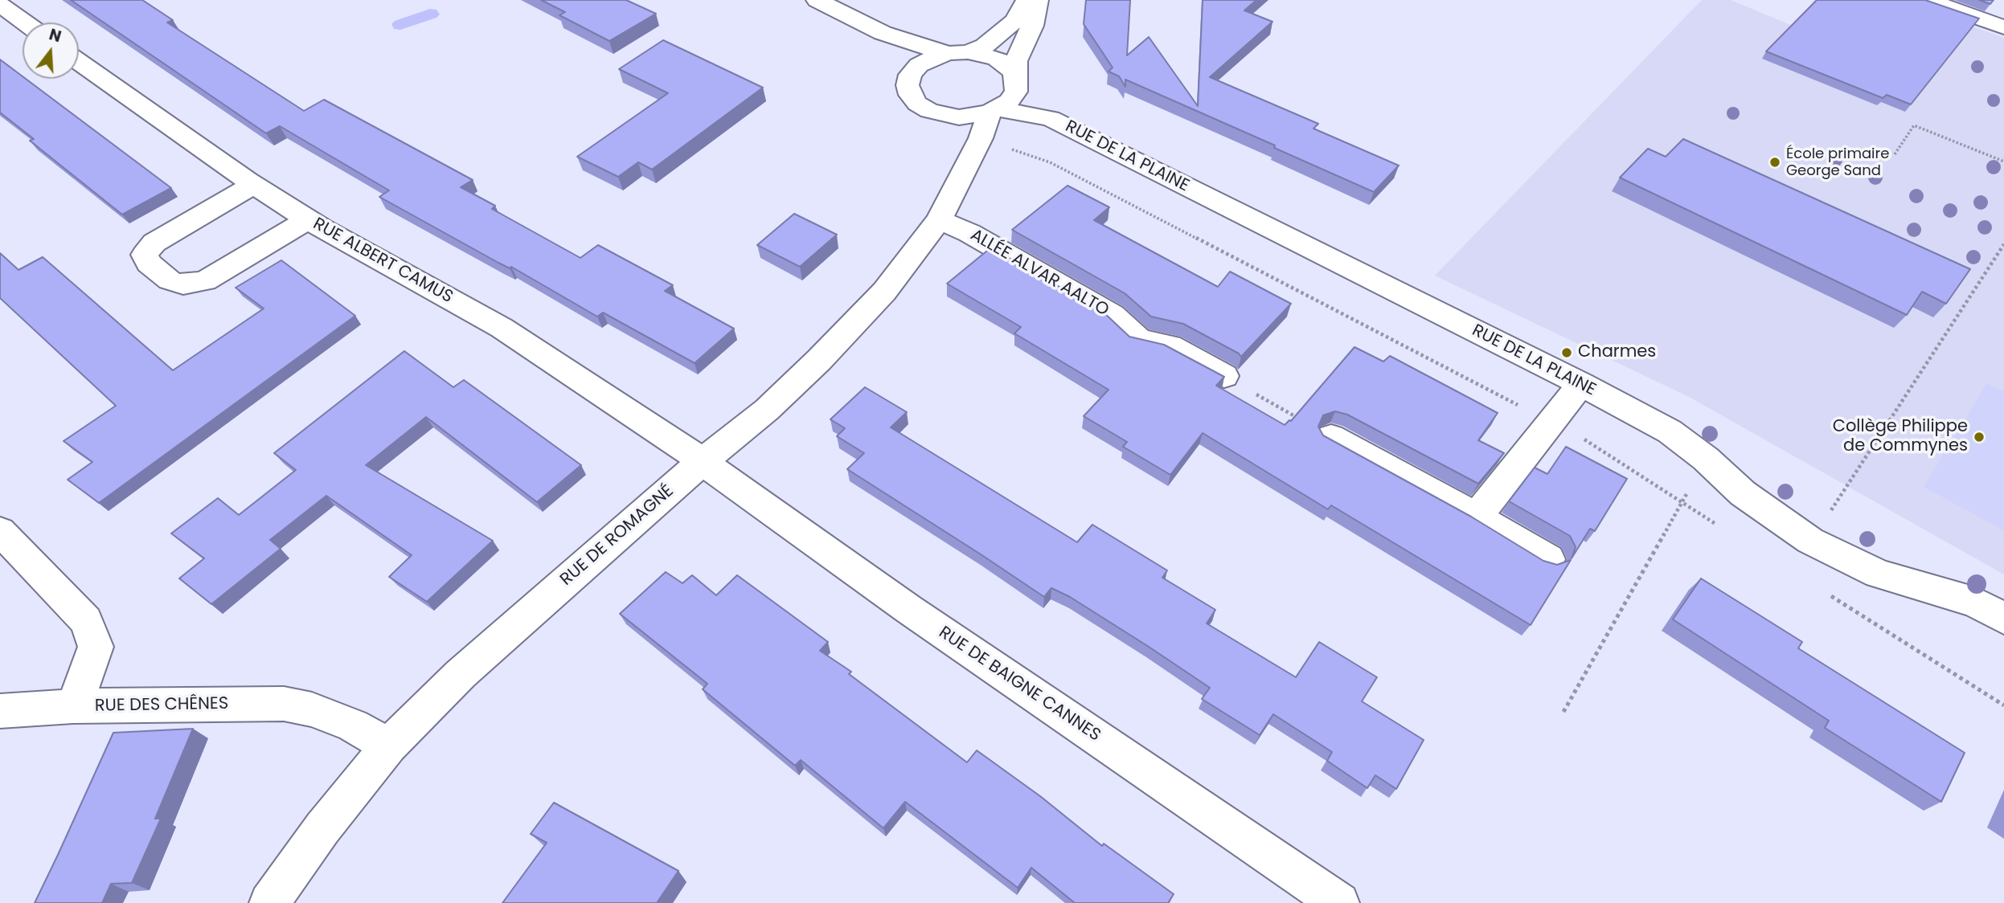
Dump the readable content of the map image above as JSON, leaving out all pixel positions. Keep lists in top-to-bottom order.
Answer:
{
  "streets": {
    "street": [
      "RUE DE LA PLAINE",
      "RUE ALBERT CAMUS",
      "ALLÉE ALVAR AALTO",
      "RUE DE ROMAGNÉ",
      "RUE DE BAIGNE CANNES",
      "RUE DES CHÊNES"
    ]
  },
  "crossings": [
    ["RUE DE LA PLAINE", "RUE DE ROMAGNÉ"],
    ["RUE ALBERT CAMUS", "RUE DE ROMAGNÉ"],
    ["RUE ALBERT CAMUS", "RUE DE BAIGNE CANNES"],
    ["ALLÉE ALVAR AALTO", "RUE DE ROMAGNÉ"],
    ["RUE DE ROMAGNÉ", "RUE DE BAIGNE CANNES"],
    ["RUE DE ROMAGNÉ", "RUE DES CHÊNES"]
  ],
  "places": ["École primaire George Sand", "Charmes", "Collège Philippe de Commynes"],
  "north": "top"
}
